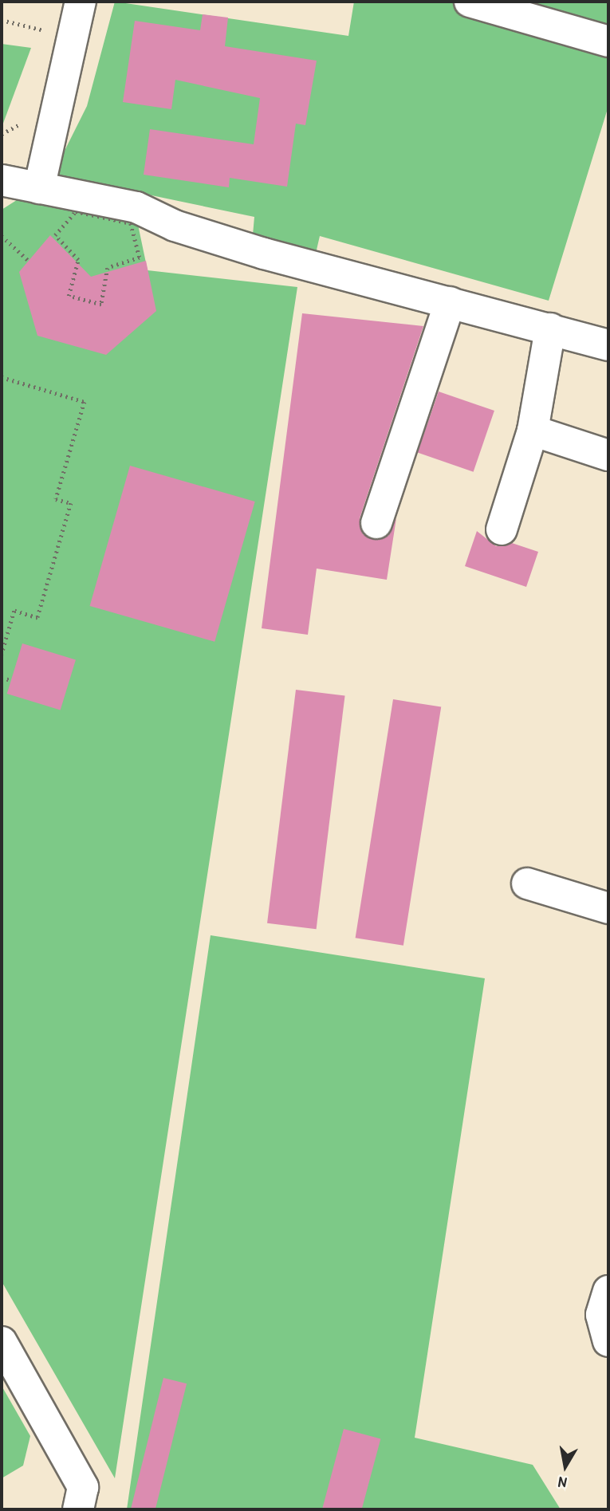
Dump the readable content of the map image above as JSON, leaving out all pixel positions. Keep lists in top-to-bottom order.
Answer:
{
  "north": "bottom"
}
